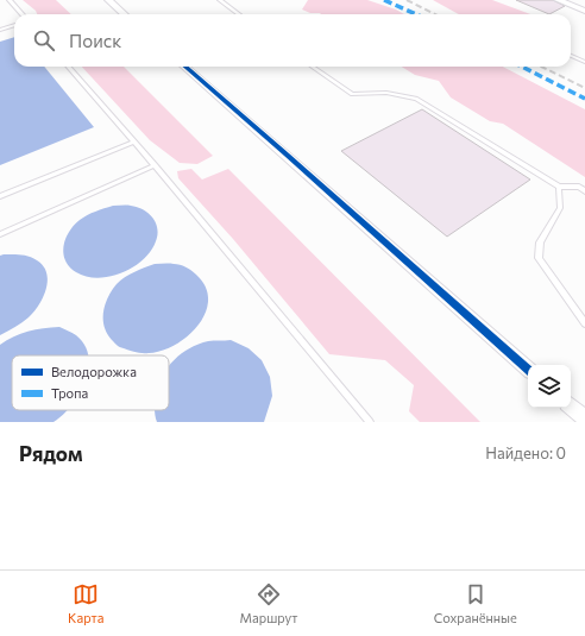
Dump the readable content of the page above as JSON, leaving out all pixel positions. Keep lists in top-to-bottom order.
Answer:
{
  "legend": ["Велодорожка", "Тропа"],
  "page": {
    "search": "Поиск",
    "heading": ["Рядом", "Найдено: 0"],
    "nav": ["Карта", "Маршрут", "Сохранённые"]
  }
}
